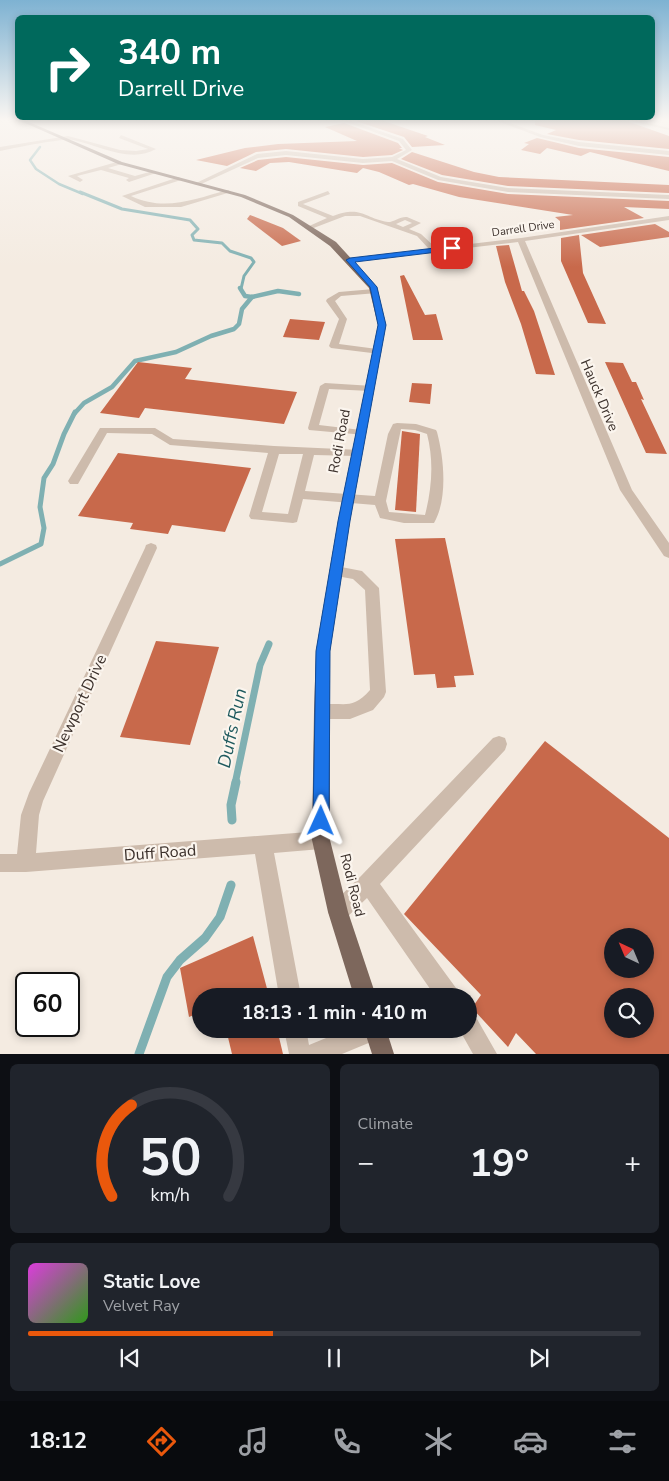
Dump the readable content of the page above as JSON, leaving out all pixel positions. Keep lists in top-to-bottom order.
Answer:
{
  "streets": {
    "main road": ["Rodi Road"],
    "street": [
      "Darrell Drive",
      "Hauck Drive",
      "Newport Drive",
      "Duff Road"
    ]
  },
  "crossings": [
    ["Darrell Drive", "Hauck Drive"],
    ["Darrell Drive", "Rodi Road"],
    ["Rodi Road", "Duff Road"],
    ["Newport Drive", "Duff Road"]
  ],
  "water": ["Duffs Run"],
  "north": "top left",
  "page": {
    "turn": ["340 m", "Darrell Drive"],
    "limit": "60",
    "trip": "18:13 · 1 min · 410 m",
    "tile": "Climate",
    "heat": ["−", "19°", "+"],
    "song": ["Static Love", "Velvet Ray"],
    "tabs": "18:12",
    "gauge": ["50", "km/h"]
  }
}
